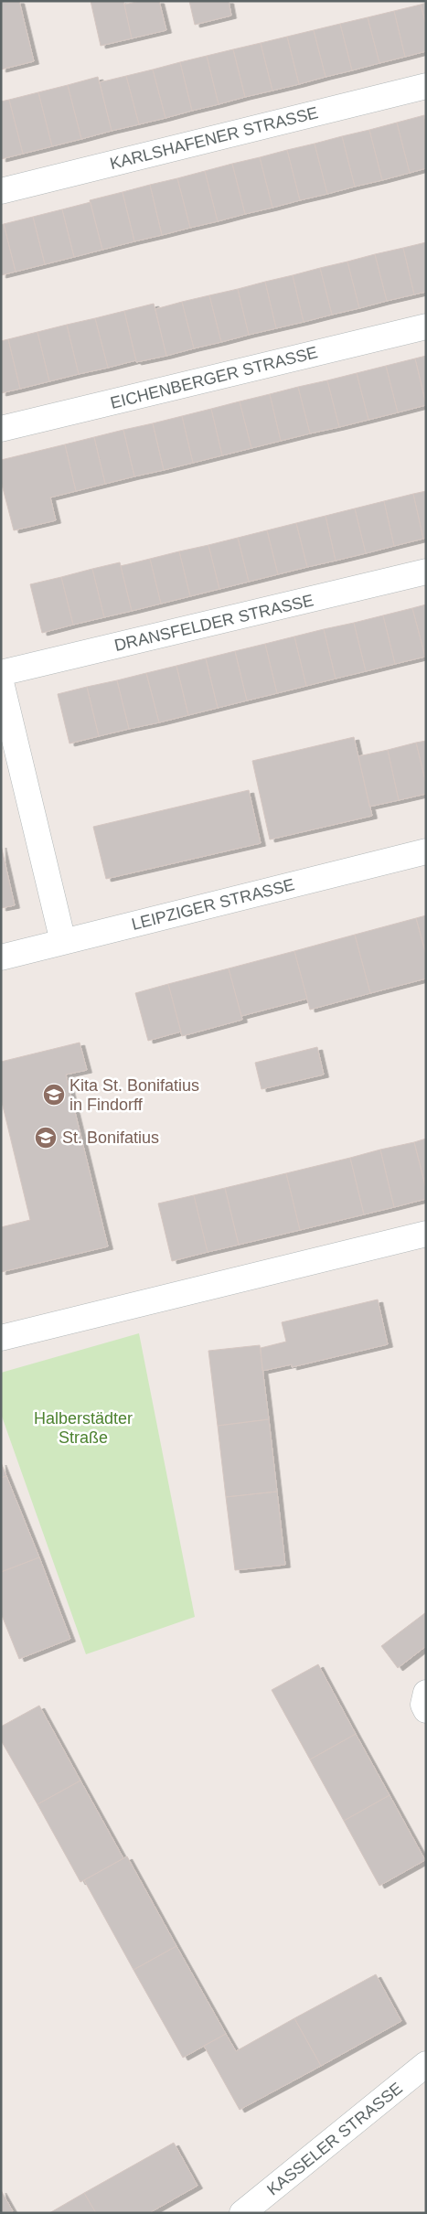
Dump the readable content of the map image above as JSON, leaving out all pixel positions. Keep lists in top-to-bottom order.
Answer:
{
  "streets": {
    "street": [
      "KARLSHAFENER STRASSE",
      "EICHENBERGER STRASSE",
      "DRANSFELDER STRASSE",
      "LEIPZIGER STRASSE",
      "KASSELER STRASSE"
    ]
  },
  "parks": ["Halberstädter Straße"],
  "places": {
    "school or university": ["Kita St. Bonifatius in Findorff", "St. Bonifatius"]
  }
}
